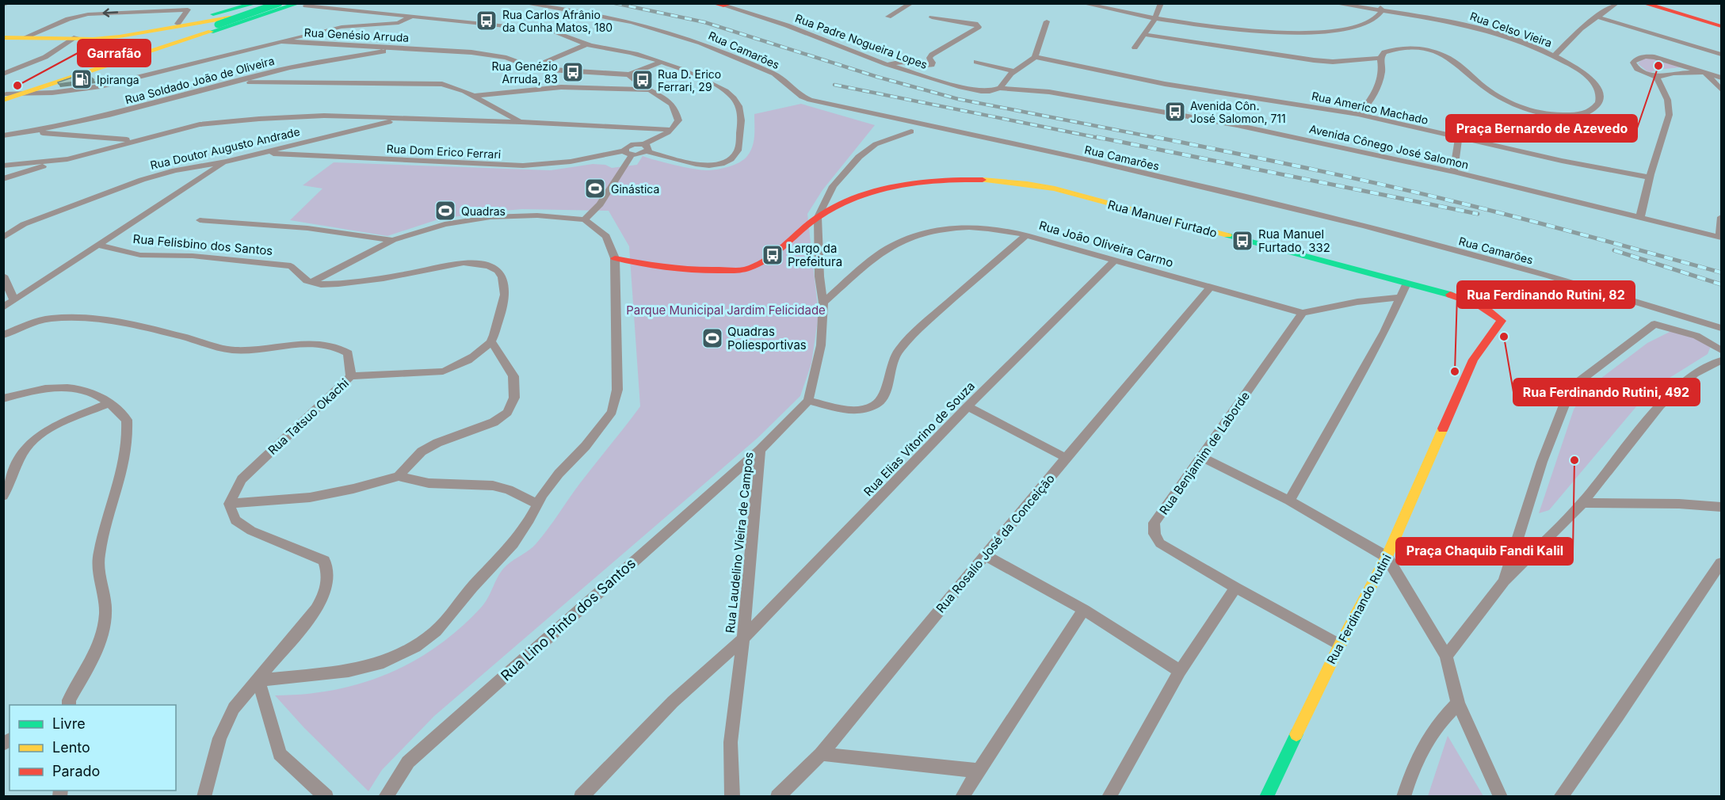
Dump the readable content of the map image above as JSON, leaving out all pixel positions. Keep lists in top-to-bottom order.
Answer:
{
  "streets": {
    "main road": ["Rua Manuel Furtado", "Rua Ferdinando Rutini"],
    "street": [
      "Rua Celso Vieira",
      "Rua Genésio Arruda",
      "Rua Padre Nogueira Lopes",
      "Rua Camarões",
      "Rua Soldado João de Oliveira",
      "Rua Americo Machado",
      "Avenida Cônego José Salomon",
      "Rua Doutor Augusto Andrade",
      "Rua Dom Erico Ferrari",
      "Rua João Oliveira Carmo",
      "Rua Felisbino dos Santos",
      "Rua Tatsuo Okachi",
      "Rua Elias Vitorino de Souza",
      "Rua Benjamim de Laborde",
      "Rua Laudelino Vieira de Campos",
      "Rua Rosalio José da Conceição",
      "Rua Lino Pinto dos Santos"
    ]
  },
  "crossings": [
    ["Rua Genésio Arruda", "Rua Soldado João de Oliveira"],
    ["Rua Padre Nogueira Lopes", "Avenida Cônego José Salomon"],
    ["Rua Doutor Augusto Andrade", "Rua Dom Erico Ferrari"],
    ["Rua Manuel Furtado", "Rua Ferdinando Rutini"],
    ["Rua João Oliveira Carmo", "Rua Elias Vitorino de Souza"],
    ["Rua João Oliveira Carmo", "Rua Benjamim de Laborde"],
    ["Rua João Oliveira Carmo", "Rua Rosalio José da Conceição"],
    ["Rua Elias Vitorino de Souza", "Rua Laudelino Vieira de Campos"],
    ["Rua Benjamim de Laborde", "Rua Ferdinando Rutini"],
    ["Rua Laudelino Vieira de Campos", "Rua Lino Pinto dos Santos"]
  ],
  "parks": ["Parque Municipal Jardim Felicidade"],
  "places": {
    "bus stop": [
      "Rua Carlos Afrânio da Cunha Matos, 180",
      "Rua Genézio Arruda, 83",
      "Rua D. Erico Ferrari, 29",
      "Avenida Côn. José Salomon, 711",
      "Rua Manuel Furtado, 332",
      "Largo da Prefeitura"
    ],
    "other": [
      "Praça Bernardo de Azevedo",
      "Garrafão",
      "Rua Ferdinando Rutini, 492",
      "Rua Ferdinando Rutini, 82",
      "Praça Chaquib Fandi Kalil"
    ],
    "fuel station": ["Ipiranga"],
    "sports": ["Ginástica", "Quadras", "Quadras Poliesportivas"]
  },
  "legend": ["Livre", "Lento", "Parado"]
}
